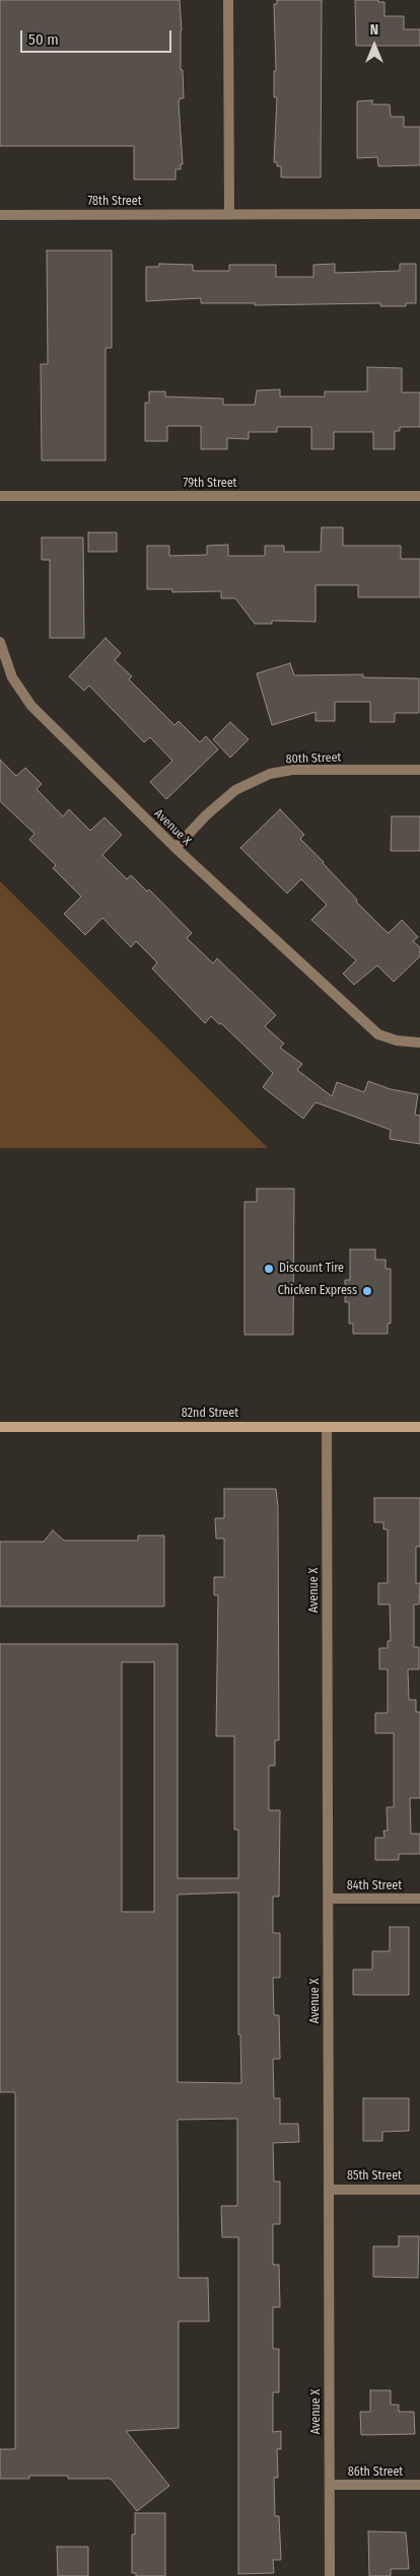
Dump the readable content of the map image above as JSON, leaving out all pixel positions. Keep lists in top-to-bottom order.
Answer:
{
  "streets": {
    "main road": ["82nd Street"],
    "street": [
      "78th Street",
      "79th Street",
      "80th Street",
      "Avenue X",
      "84th Street",
      "85th Street",
      "86th Street"
    ]
  },
  "crossings": [
    ["80th Street", "Avenue X"],
    ["Avenue X", "82nd Street"],
    ["Avenue X", "84th Street"],
    ["Avenue X", "85th Street"],
    ["Avenue X", "86th Street"]
  ],
  "places": ["Discount Tire", "Chicken Express"],
  "scale_bar": "50 m",
  "north": "top"
}
